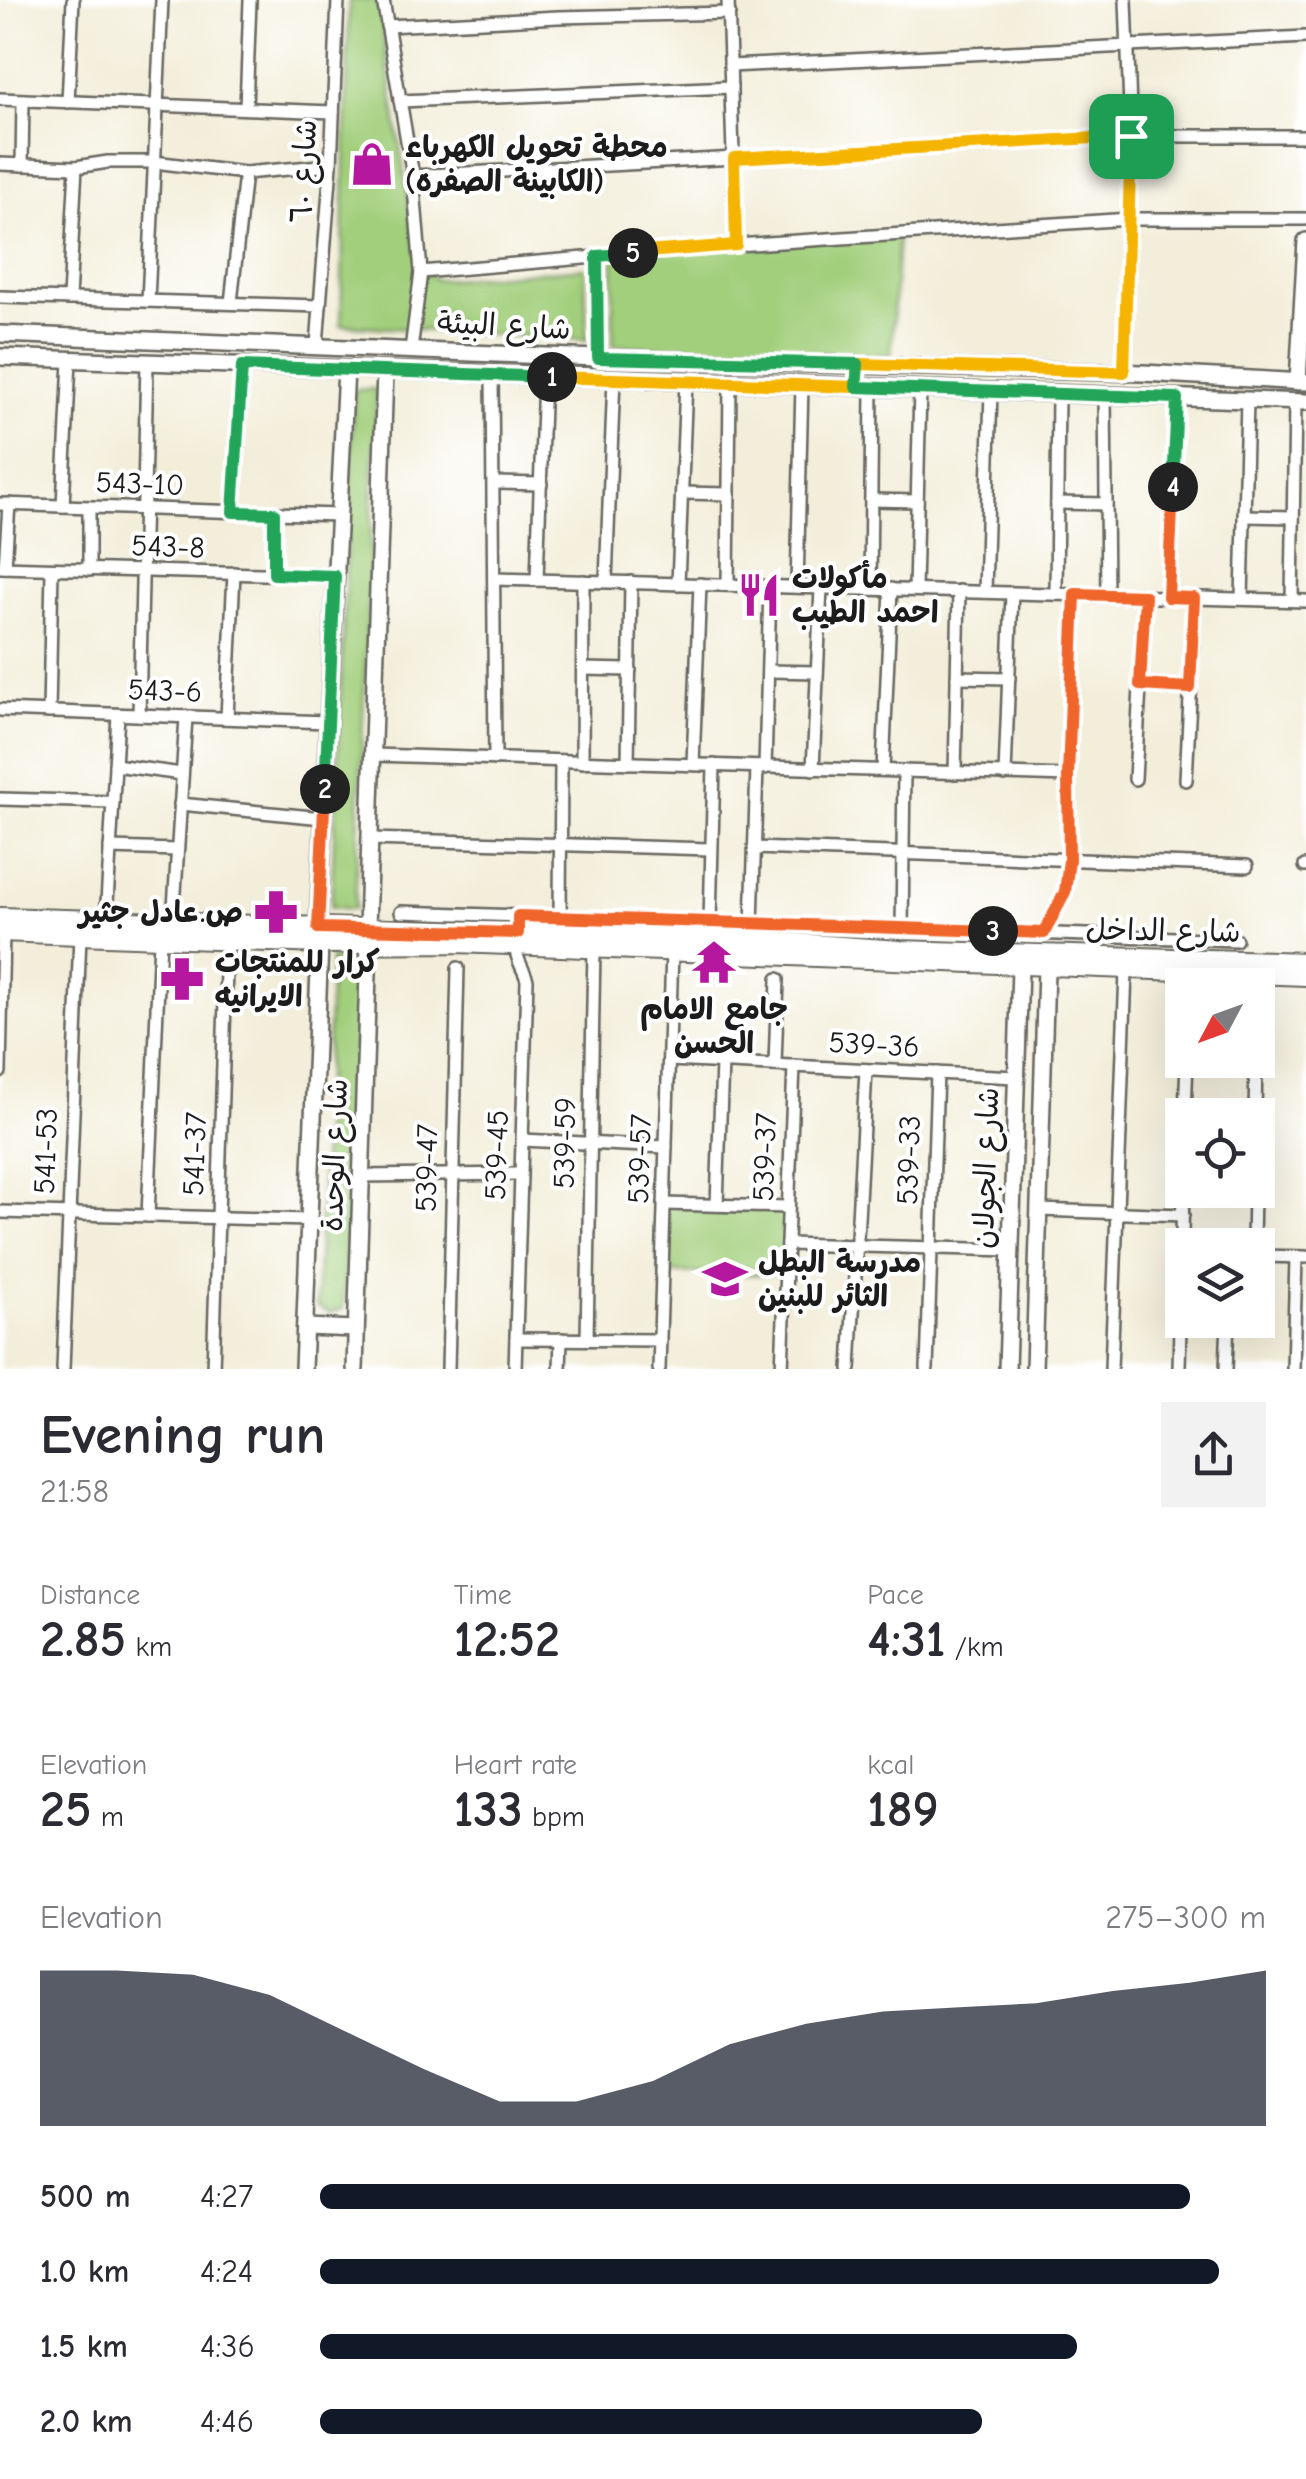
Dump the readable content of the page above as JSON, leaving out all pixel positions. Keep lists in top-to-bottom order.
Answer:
{
  "streets": {
    "main road": ["شارع الداخل"],
    "street": [
      "شارع ٦٠",
      "شارع البيئة",
      "543-10",
      "543-8",
      "543-6",
      "539-36",
      "539-59",
      "541-53",
      "541-37",
      "شارع الوحدة",
      "539-45",
      "539-37",
      "539-57",
      "539-33",
      "539-47",
      "شارع الجولان"
    ]
  },
  "crossings": [
    ["شارع ٦٠", "شارع البيئة"],
    ["شارع البيئة", "شارع الوحدة"],
    ["543-10", "شارع الوحدة"],
    ["543-8", "شارع الوحدة"],
    ["543-6", "شارع الوحدة"],
    ["شارع الداخل", "539-59"],
    ["شارع الداخل", "541-53"],
    ["شارع الداخل", "541-37"],
    ["شارع الداخل", "شارع الوحدة"],
    ["شارع الداخل", "539-45"],
    ["شارع الداخل", "539-57"],
    ["شارع الداخل", "شارع الجولان"],
    ["539-36", "539-37"],
    ["539-36", "539-57"],
    ["539-36", "539-33"],
    ["539-36", "شارع الجولان"]
  ],
  "places": {
    "shop": ["محطة تحويل الكهرباء (الكابينة الصفره)"],
    "restaurant": ["مأكولات احمد الطيب"],
    "pharmacy": ["ص.عادل جثير", "كرار للمنتجات الايرانيه"],
    "temple": ["جامع الامام الحسن"],
    "school or university": ["مدرسة البطل الثائر للبنين"]
  },
  "north": "bottom left",
  "page": {
    "pins": [
      "5",
      "1",
      "4",
      "2",
      "3"
    ],
    "heading": ["Evening run", "21:58"],
    "stats": [
      ["Distance", "2.85 km"],
      ["Time", "12:52"],
      ["Pace", "4:31 /km"],
      ["Elevation", "25 m"],
      ["Heart rate", "133 bpm"],
      ["kcal", "189"]
    ],
    "chart": ["Elevation", "275–300 m"],
    "list": [
      {
        "name": "500 m",
        "note": "4:27"
      },
      {
        "name": "1.0 km",
        "note": "4:24"
      },
      {
        "name": "1.5 km",
        "note": "4:36"
      },
      {
        "name": "2.0 km",
        "note": "4:46"
      }
    ]
  }
}
